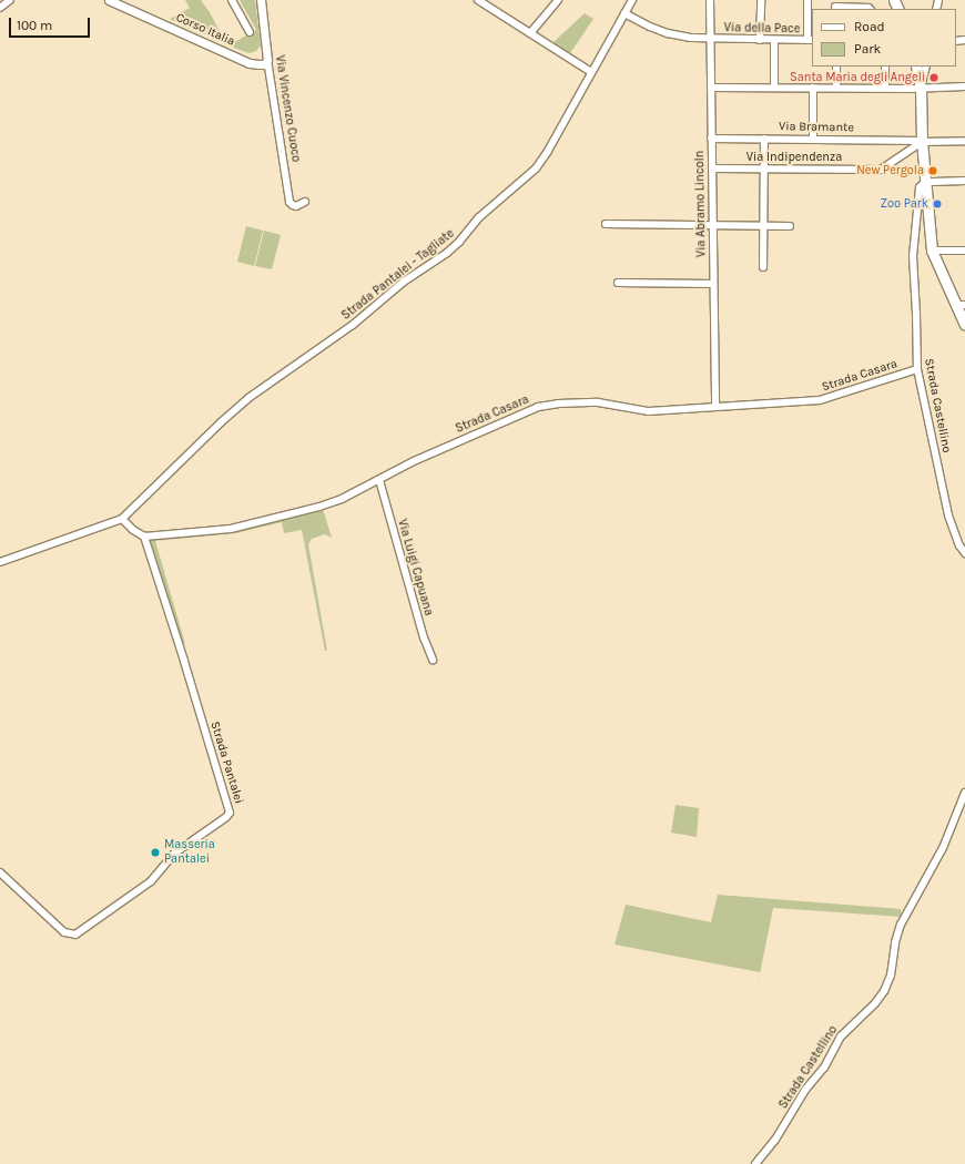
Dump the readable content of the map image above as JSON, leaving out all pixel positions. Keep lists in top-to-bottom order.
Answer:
{
  "streets": {
    "street": [
      "Via della Pace",
      "Corso Italia",
      "Via Vincenzo Cuoco",
      "Via Bramante",
      "Via Indipendenza",
      "Via Abramo Lincoln",
      "Strada Pantalei - Tagliate",
      "Strada Casara",
      "Strada Castellino",
      "Via Luigi Capuana",
      "Strada Pantalei"
    ]
  },
  "crossings": [
    ["Via della Pace", "Via Abramo Lincoln"],
    ["Via della Pace", "Strada Pantalei - Tagliate"],
    ["Corso Italia", "Via Vincenzo Cuoco"],
    ["Via Bramante", "Via Indipendenza"],
    ["Via Bramante", "Via Abramo Lincoln"],
    ["Via Indipendenza", "Via Abramo Lincoln"],
    ["Via Abramo Lincoln", "Strada Casara"],
    ["Strada Casara", "Strada Castellino"],
    ["Strada Casara", "Via Luigi Capuana"],
    ["Strada Casara", "Strada Pantalei"]
  ],
  "places": [
    "Santa Maria degli Angeli",
    "New Pergola",
    "Zoo Park",
    "Masseria Pantalei"
  ],
  "legend": ["Road", "Park"],
  "scale_bar": "100 m"
}
